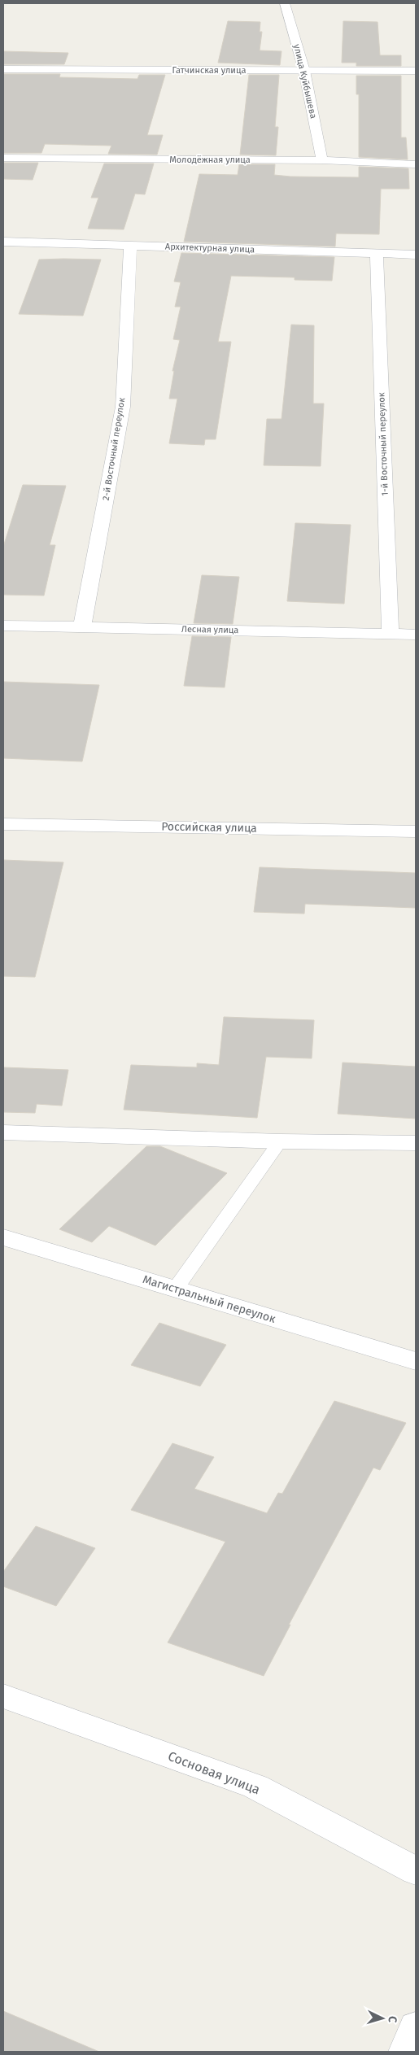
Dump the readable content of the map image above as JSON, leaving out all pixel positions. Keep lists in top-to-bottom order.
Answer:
{
  "streets": {
    "street": [
      "Гатчинская улица",
      "улица Куйбышева",
      "Молодёжная улица",
      "Архитектурная улица",
      "1-й Восточный переулок",
      "2-й Восточный переулок",
      "Лесная улица",
      "Российская улица",
      "Магистральный переулок",
      "Сосновая улица"
    ]
  },
  "crossings": [
    ["Гатчинская улица", "улица Куйбышева"],
    ["улица Куйбышева", "Молодёжная улица"],
    ["Архитектурная улица", "1-й Восточный переулок"],
    ["Архитектурная улица", "2-й Восточный переулок"],
    ["1-й Восточный переулок", "Лесная улица"],
    ["2-й Восточный переулок", "Лесная улица"]
  ],
  "north": "right"
}
